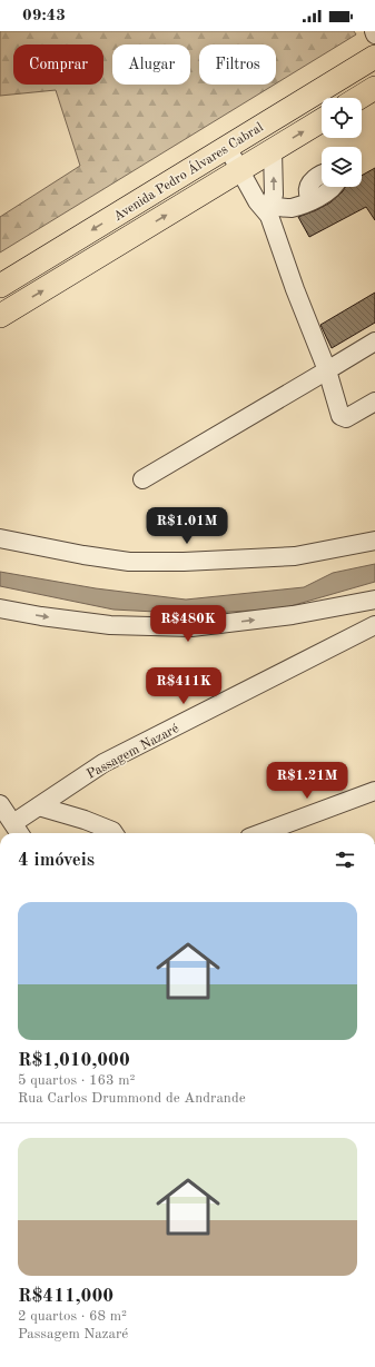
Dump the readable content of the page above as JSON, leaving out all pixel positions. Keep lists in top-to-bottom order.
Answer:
{
  "streets": {
    "main road": ["Avenida Pedro Álvares Cabral"],
    "street": ["Passagem Nazaré"]
  },
  "page": {
    "status": "09:43",
    "chip": ["Comprar", "Alugar", "Filtros"],
    "price": [
      "R$1.01M",
      "R$480K",
      "R$411K",
      "R$1.21M"
    ],
    "heading": "4 imóveis",
    "list": [
      {
        "name": "R$1,010,000",
        "note": "5 quartos · 163 m² · Rua Carlos Drummond de Andrande"
      },
      {
        "name": "R$411,000",
        "note": "2 quartos · 68 m² · Passagem Nazaré"
      }
    ]
  }
}
